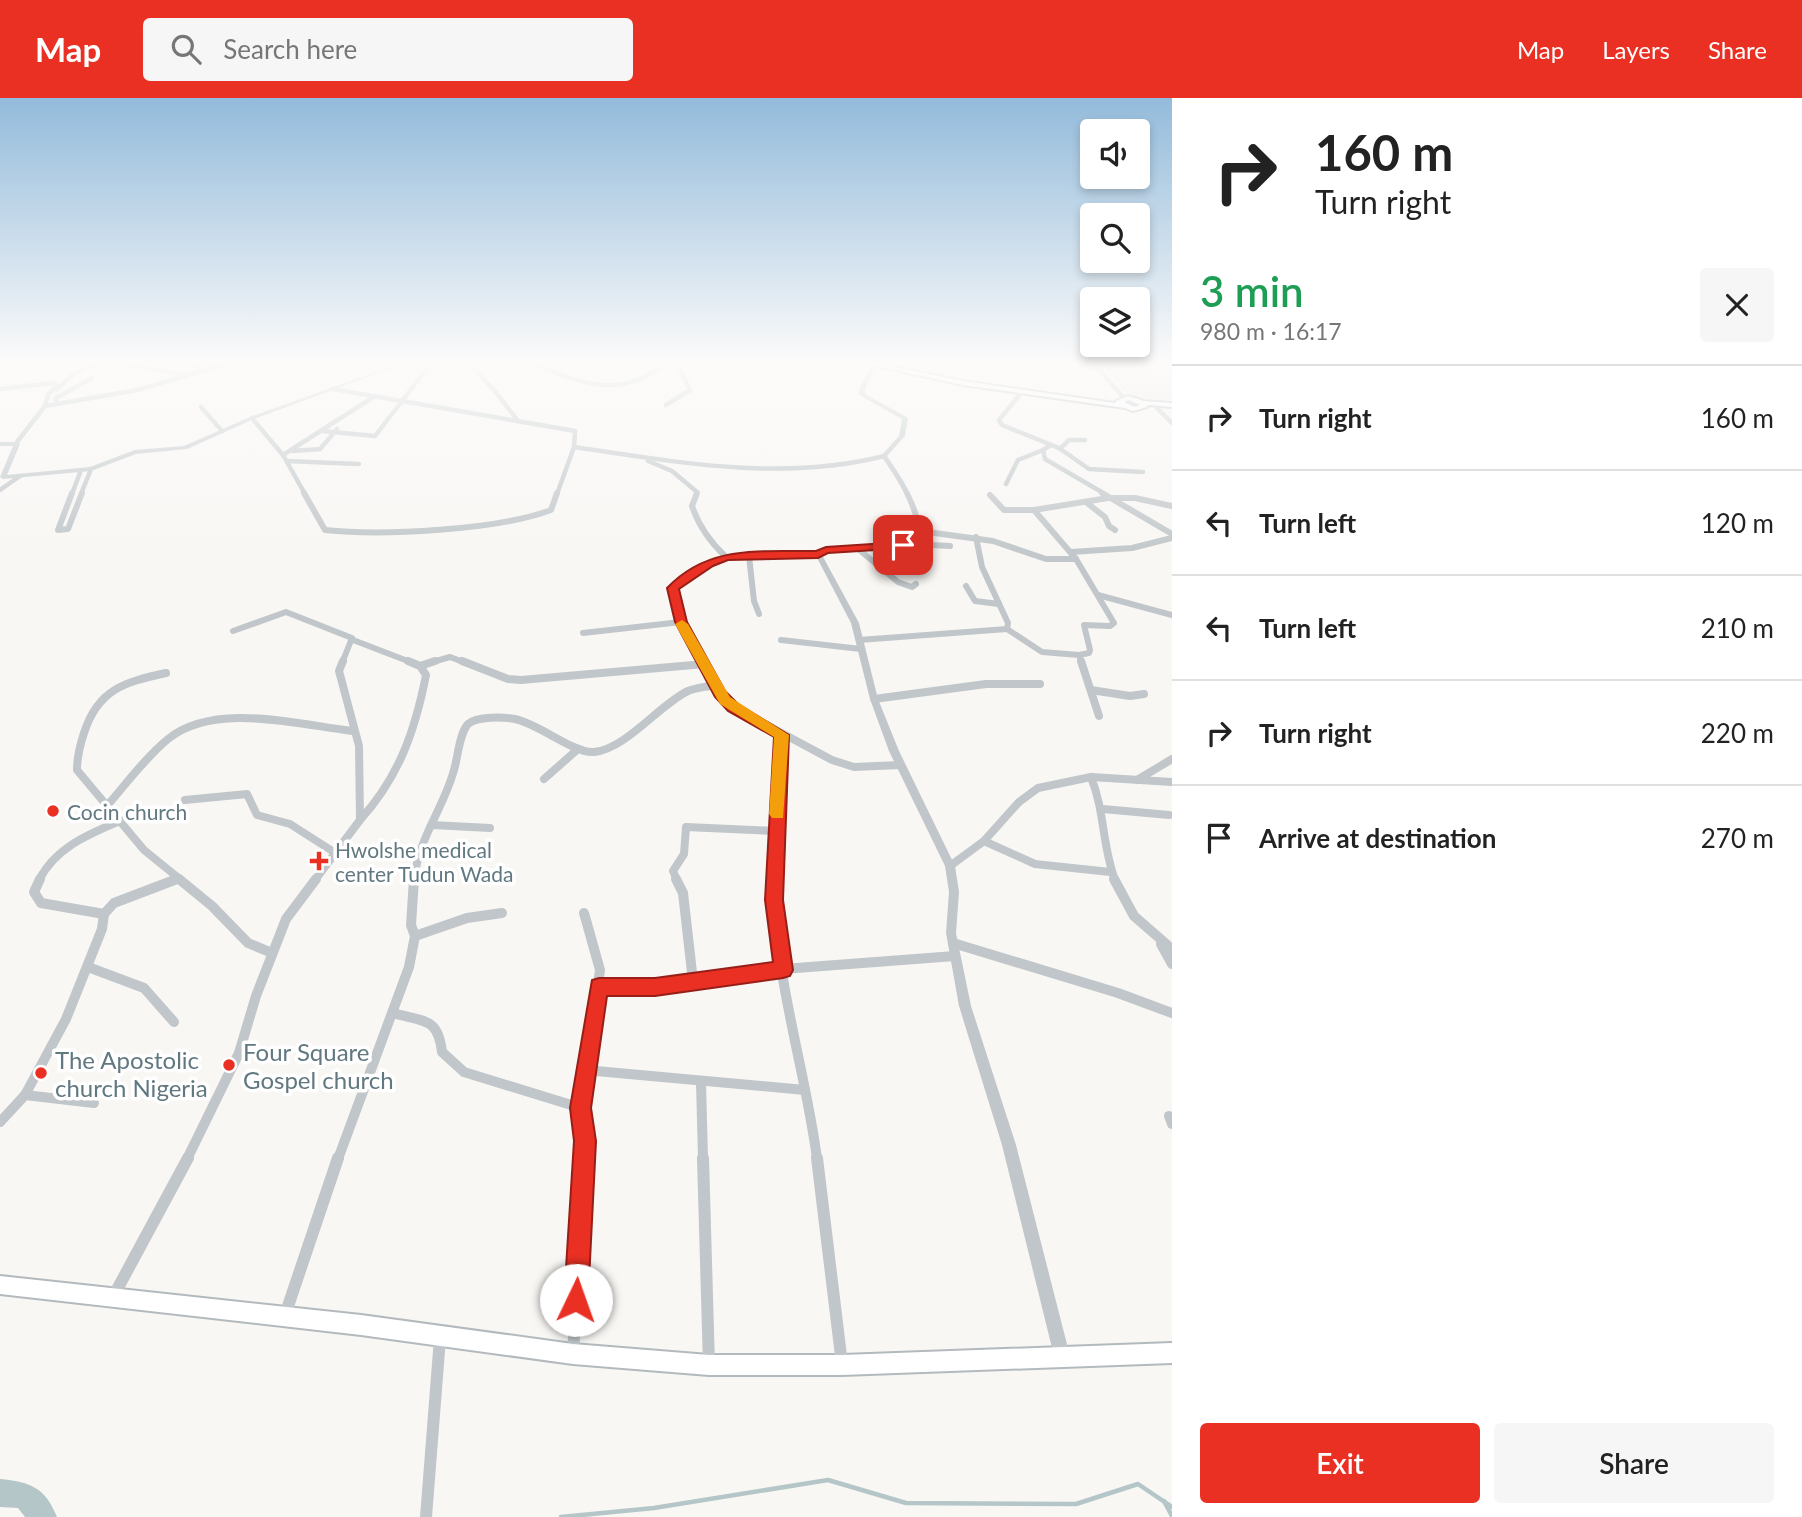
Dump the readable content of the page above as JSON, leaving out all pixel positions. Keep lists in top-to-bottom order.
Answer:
{
  "places": {
    "other": ["Cocin church", "Four Square Gospel church", "The Apostolic church Nigeria"],
    "health": ["Hwolshe medical center Tudun Wada"]
  },
  "page": {
    "header": "Map",
    "search": "Search here",
    "nav": ["Map", "Layers", "Share"],
    "turn": ["160 m", "Turn right"],
    "heading": ["3 min", "980 m · 16:17"],
    "list": [
      {
        "name": "Turn right",
        "value": "160 m"
      },
      {
        "name": "Turn left",
        "value": "120 m"
      },
      {
        "name": "Turn left",
        "value": "210 m"
      },
      {
        "name": "Turn right",
        "value": "220 m"
      },
      {
        "name": "Arrive at destination",
        "value": "270 m"
      }
    ],
    "buttons": ["Exit", "Share"]
  }
}
